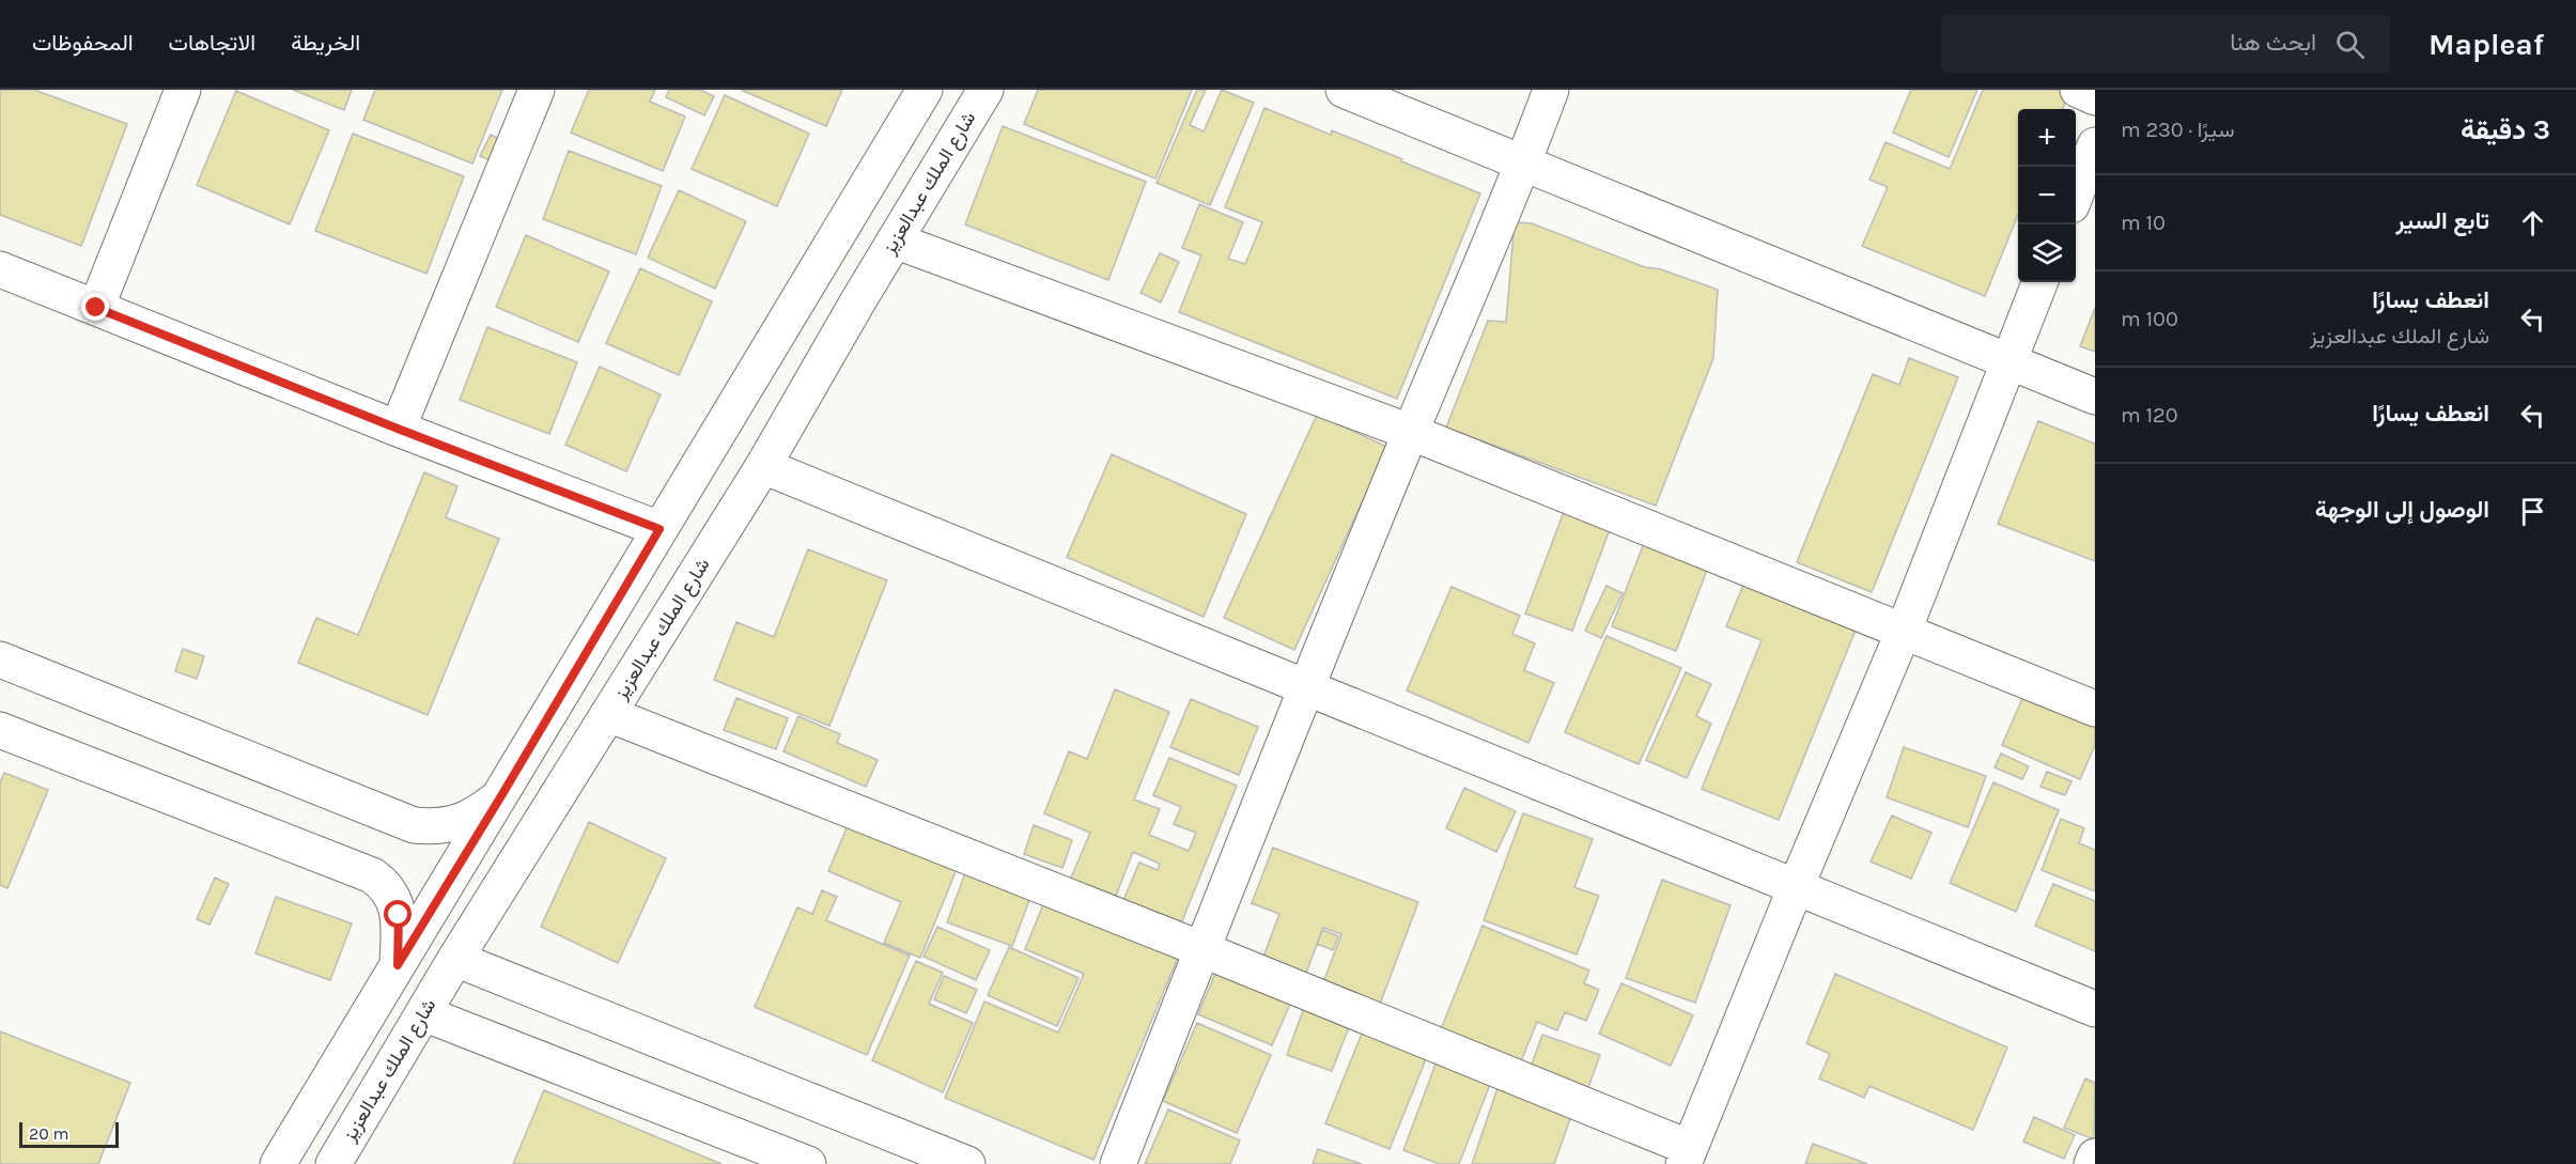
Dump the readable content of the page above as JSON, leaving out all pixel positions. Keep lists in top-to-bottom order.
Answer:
{
  "streets": {
    "street": ["شارع الملك عبدالعزيز"]
  },
  "scale_bar": "20 m",
  "page": {
    "header": "Mapleaf",
    "search": "ابحث هنا",
    "nav": ["الخريطة", "الاتجاهات", "المحفوظات"],
    "heading": ["3 دقيقة", "سيرًا · 230 m"],
    "map_buttons": ["+", "−"],
    "list": [
      ["تابع السير", "10 m"],
      ["انعطف يسارًا", "شارع الملك عبدالعزيز", "100 m"],
      ["انعطف يسارًا", "120 m"],
      "الوصول إلى الوجهة"
    ],
    "scale": "20 m"
  }
}
